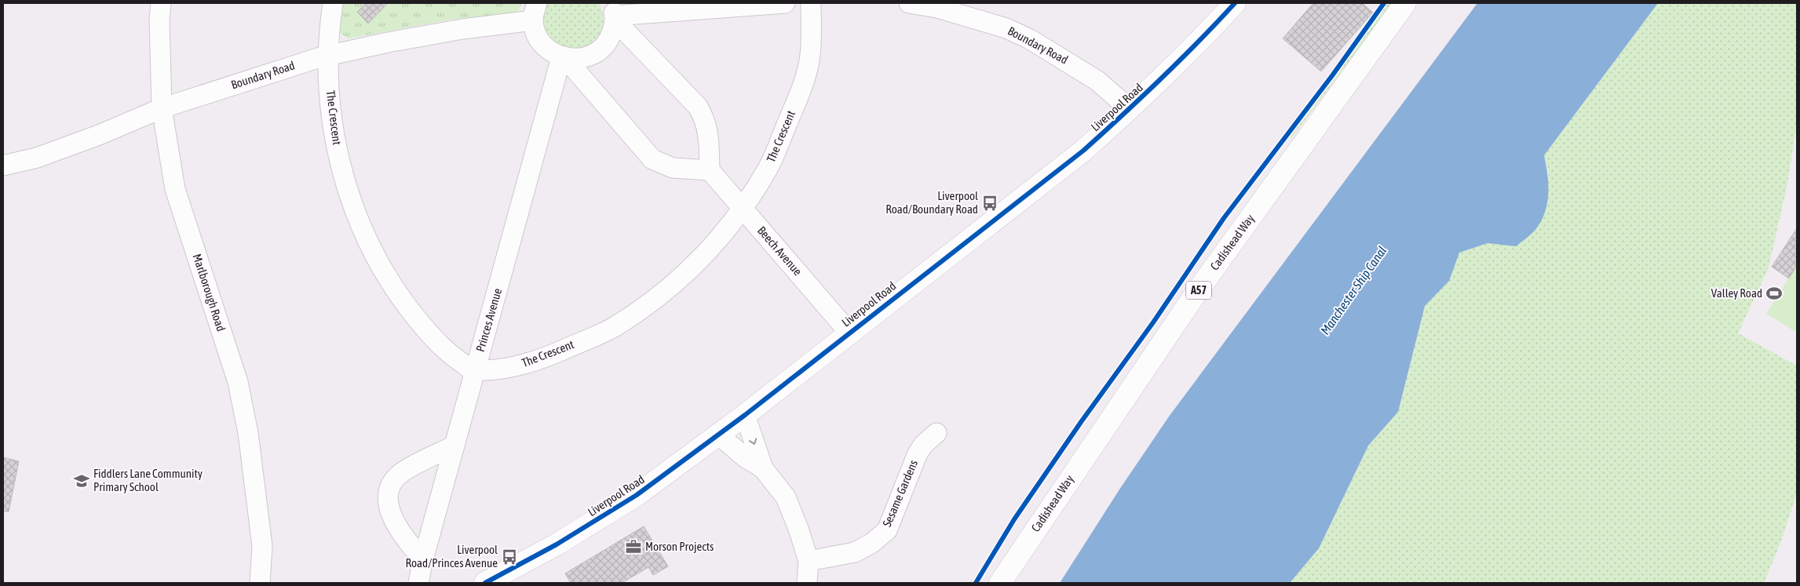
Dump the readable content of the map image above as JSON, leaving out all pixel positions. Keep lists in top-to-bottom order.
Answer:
{
  "streets": {
    "main road": ["Liverpool Road", "Cadishead Way", "A57"],
    "street": [
      "Boundary Road",
      "The Crescent",
      "Beech Avenue",
      "Marlborough Road",
      "Princes Avenue",
      "Sesame Gardens"
    ]
  },
  "crossings": [
    ["Boundary Road", "Liverpool Road"],
    ["Boundary Road", "The Crescent"],
    ["Boundary Road", "Marlborough Road"],
    ["Boundary Road", "Princes Avenue"],
    ["Liverpool Road", "Beech Avenue"],
    ["The Crescent", "Beech Avenue"],
    ["The Crescent", "Princes Avenue"]
  ],
  "water": ["Manchester Ship Canal"],
  "places": {
    "bus stop": ["Liverpool Road/Boundary Road", "Liverpool Road/Princes Avenue"],
    "sports": ["Valley Road"],
    "school or university": ["Fiddlers Lane Community Primary School"],
    "office": ["Morson Projects"]
  }
}
